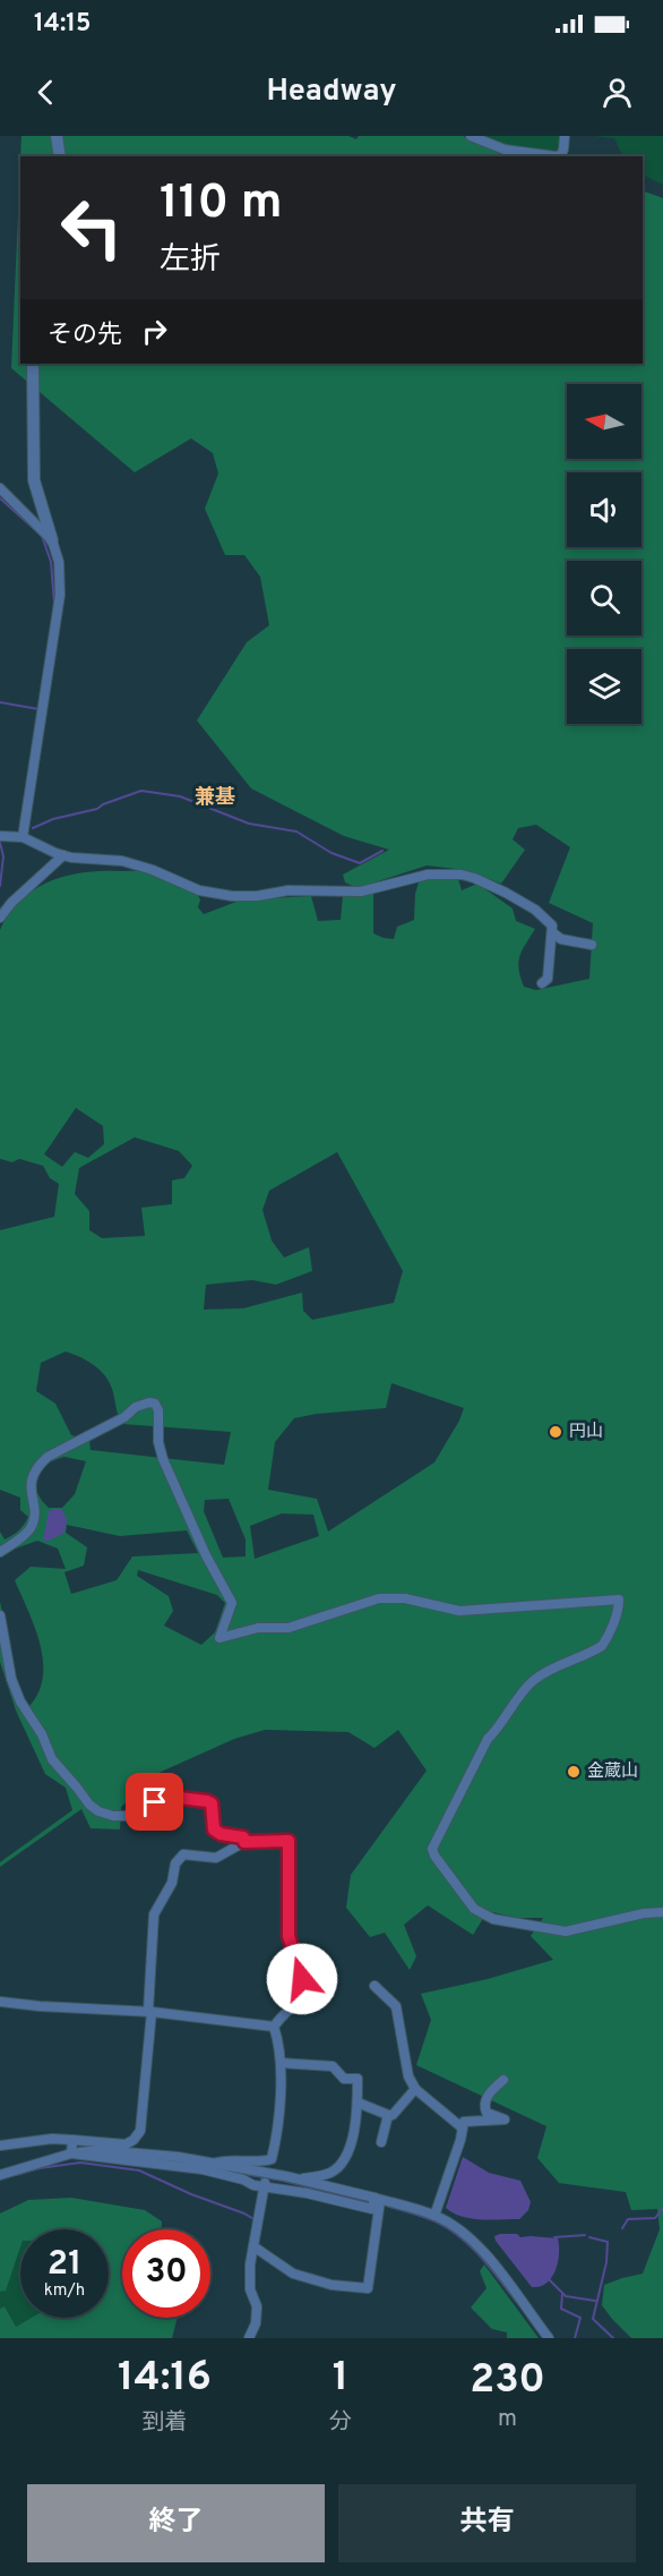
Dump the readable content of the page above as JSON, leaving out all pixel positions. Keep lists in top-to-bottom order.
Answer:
{
  "districts": ["兼基"],
  "places": ["円山", "金蔵山"],
  "north": "left",
  "page": {
    "status": "14:15",
    "header": "Headway",
    "turn": ["110 m", "左折"],
    "then": "その先",
    "speed": "21 km/h",
    "limit": "30",
    "eta": [
      "14:16",
      "到着",
      "1",
      "分",
      "230",
      "m"
    ],
    "buttons": ["終了", "共有"]
  }
}
